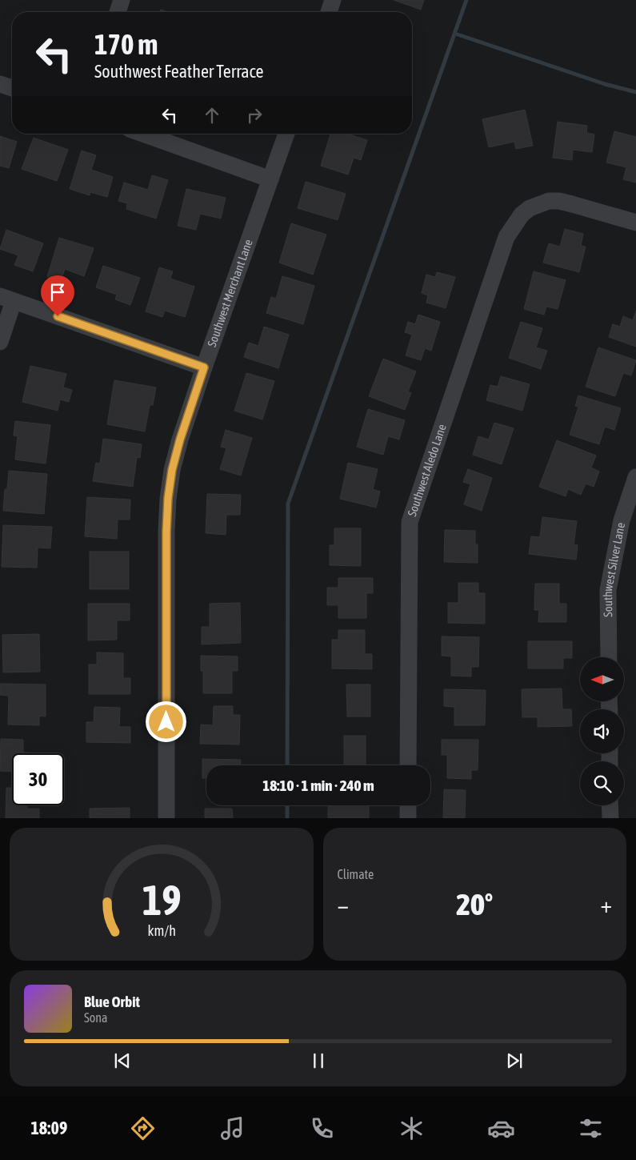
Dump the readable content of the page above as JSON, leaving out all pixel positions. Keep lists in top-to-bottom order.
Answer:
{
  "streets": {
    "street": ["Southwest Merchant Lane", "Southwest Aledo Lane", "Southwest Silver Lane"]
  },
  "north": "left",
  "page": {
    "turn": ["170 m", "Southwest Feather Terrace"],
    "limit": "30",
    "trip": "18:10 · 1 min · 240 m",
    "tile": "Climate",
    "heat": ["−", "20°", "+"],
    "song": ["Blue Orbit", "Sona"],
    "tabs": "18:09",
    "gauge": ["19", "km/h"]
  }
}
